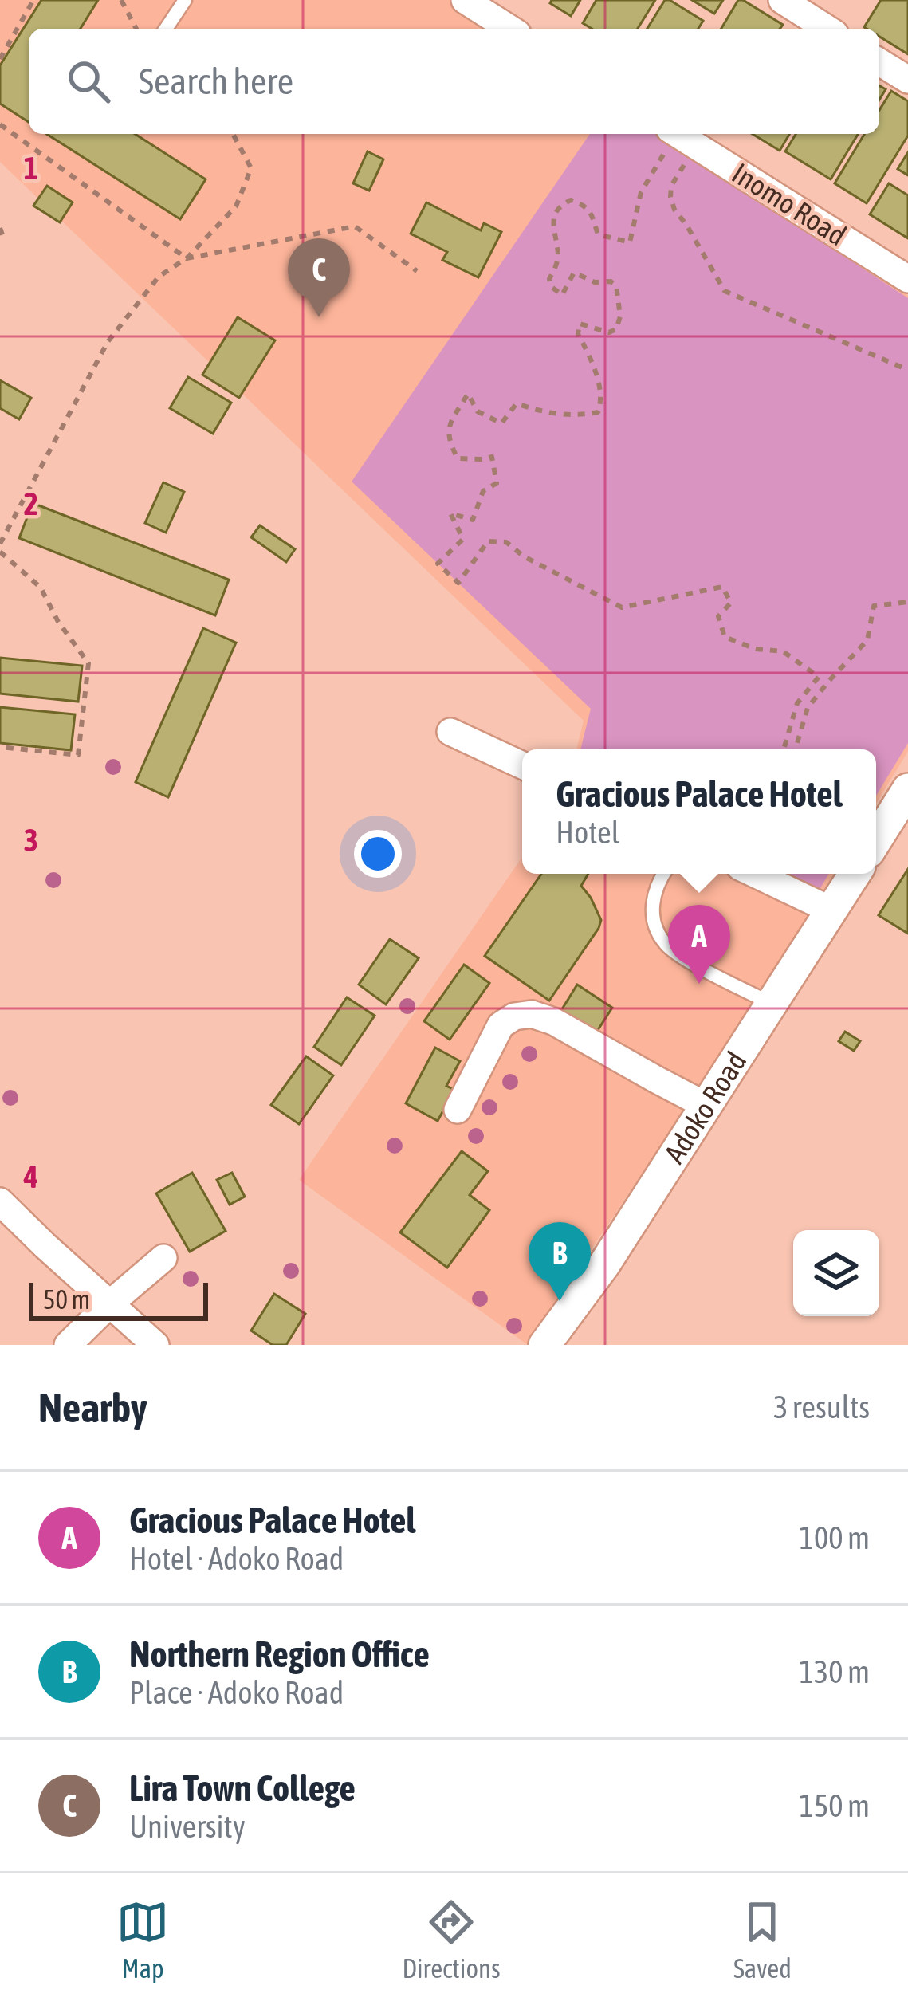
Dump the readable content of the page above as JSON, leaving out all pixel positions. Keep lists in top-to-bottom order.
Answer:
{
  "streets": {
    "street": ["Inomo Road", "Adoko Road"]
  },
  "scale_bar": "50 m",
  "page": {
    "search": "Search here",
    "pins": ["C", "A", "B"],
    "popup": ["Gracious Palace Hotel", "Hotel"],
    "scale": "50 m",
    "heading": ["Nearby", "3 results"],
    "list": [
      {
        "mark": "A",
        "name": "Gracious Palace Hotel",
        "note": "Hotel · Adoko Road",
        "value": "100 m"
      },
      {
        "mark": "B",
        "name": "Northern Region Office",
        "note": "Place · Adoko Road",
        "value": "130 m"
      },
      {
        "mark": "C",
        "name": "Lira Town College",
        "note": "University",
        "value": "150 m"
      }
    ],
    "nav": ["Map", "Directions", "Saved"]
  },
  "grid": {
    "rows": [
      "1",
      "2",
      "3",
      "4"
    ]
  }
}
